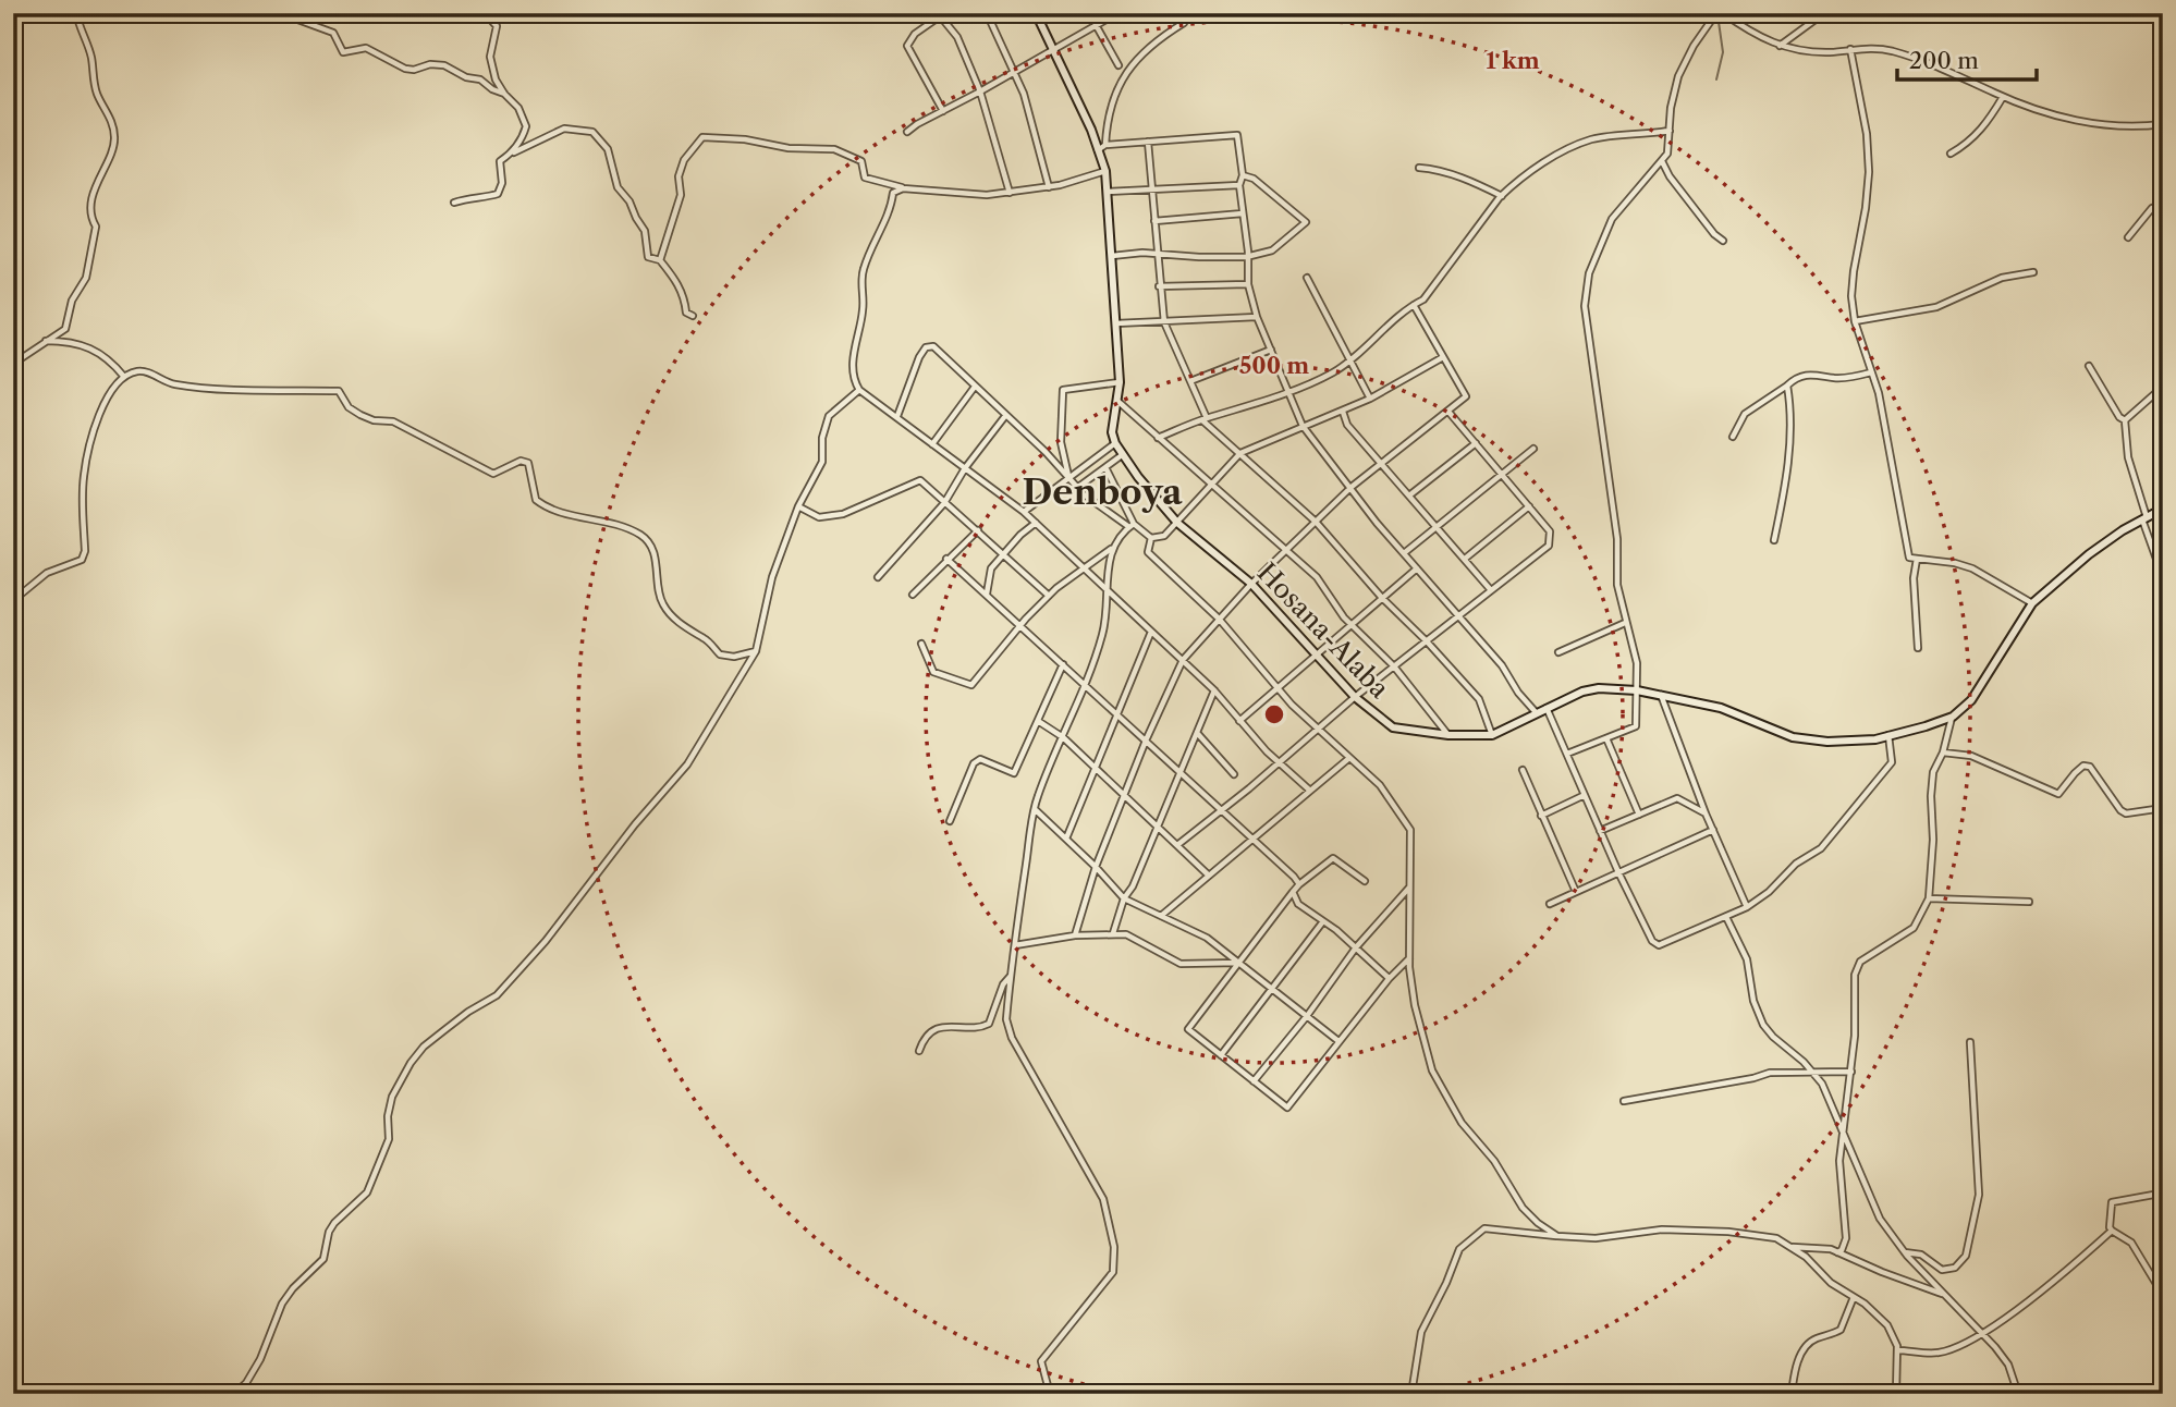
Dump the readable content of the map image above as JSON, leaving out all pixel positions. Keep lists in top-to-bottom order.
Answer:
{
  "streets": {
    "main road": ["Hosana-Alaba"]
  },
  "districts": ["Denboya"],
  "scale_bar": "200 m",
  "rings": ["1 km", "500 m"]
}
